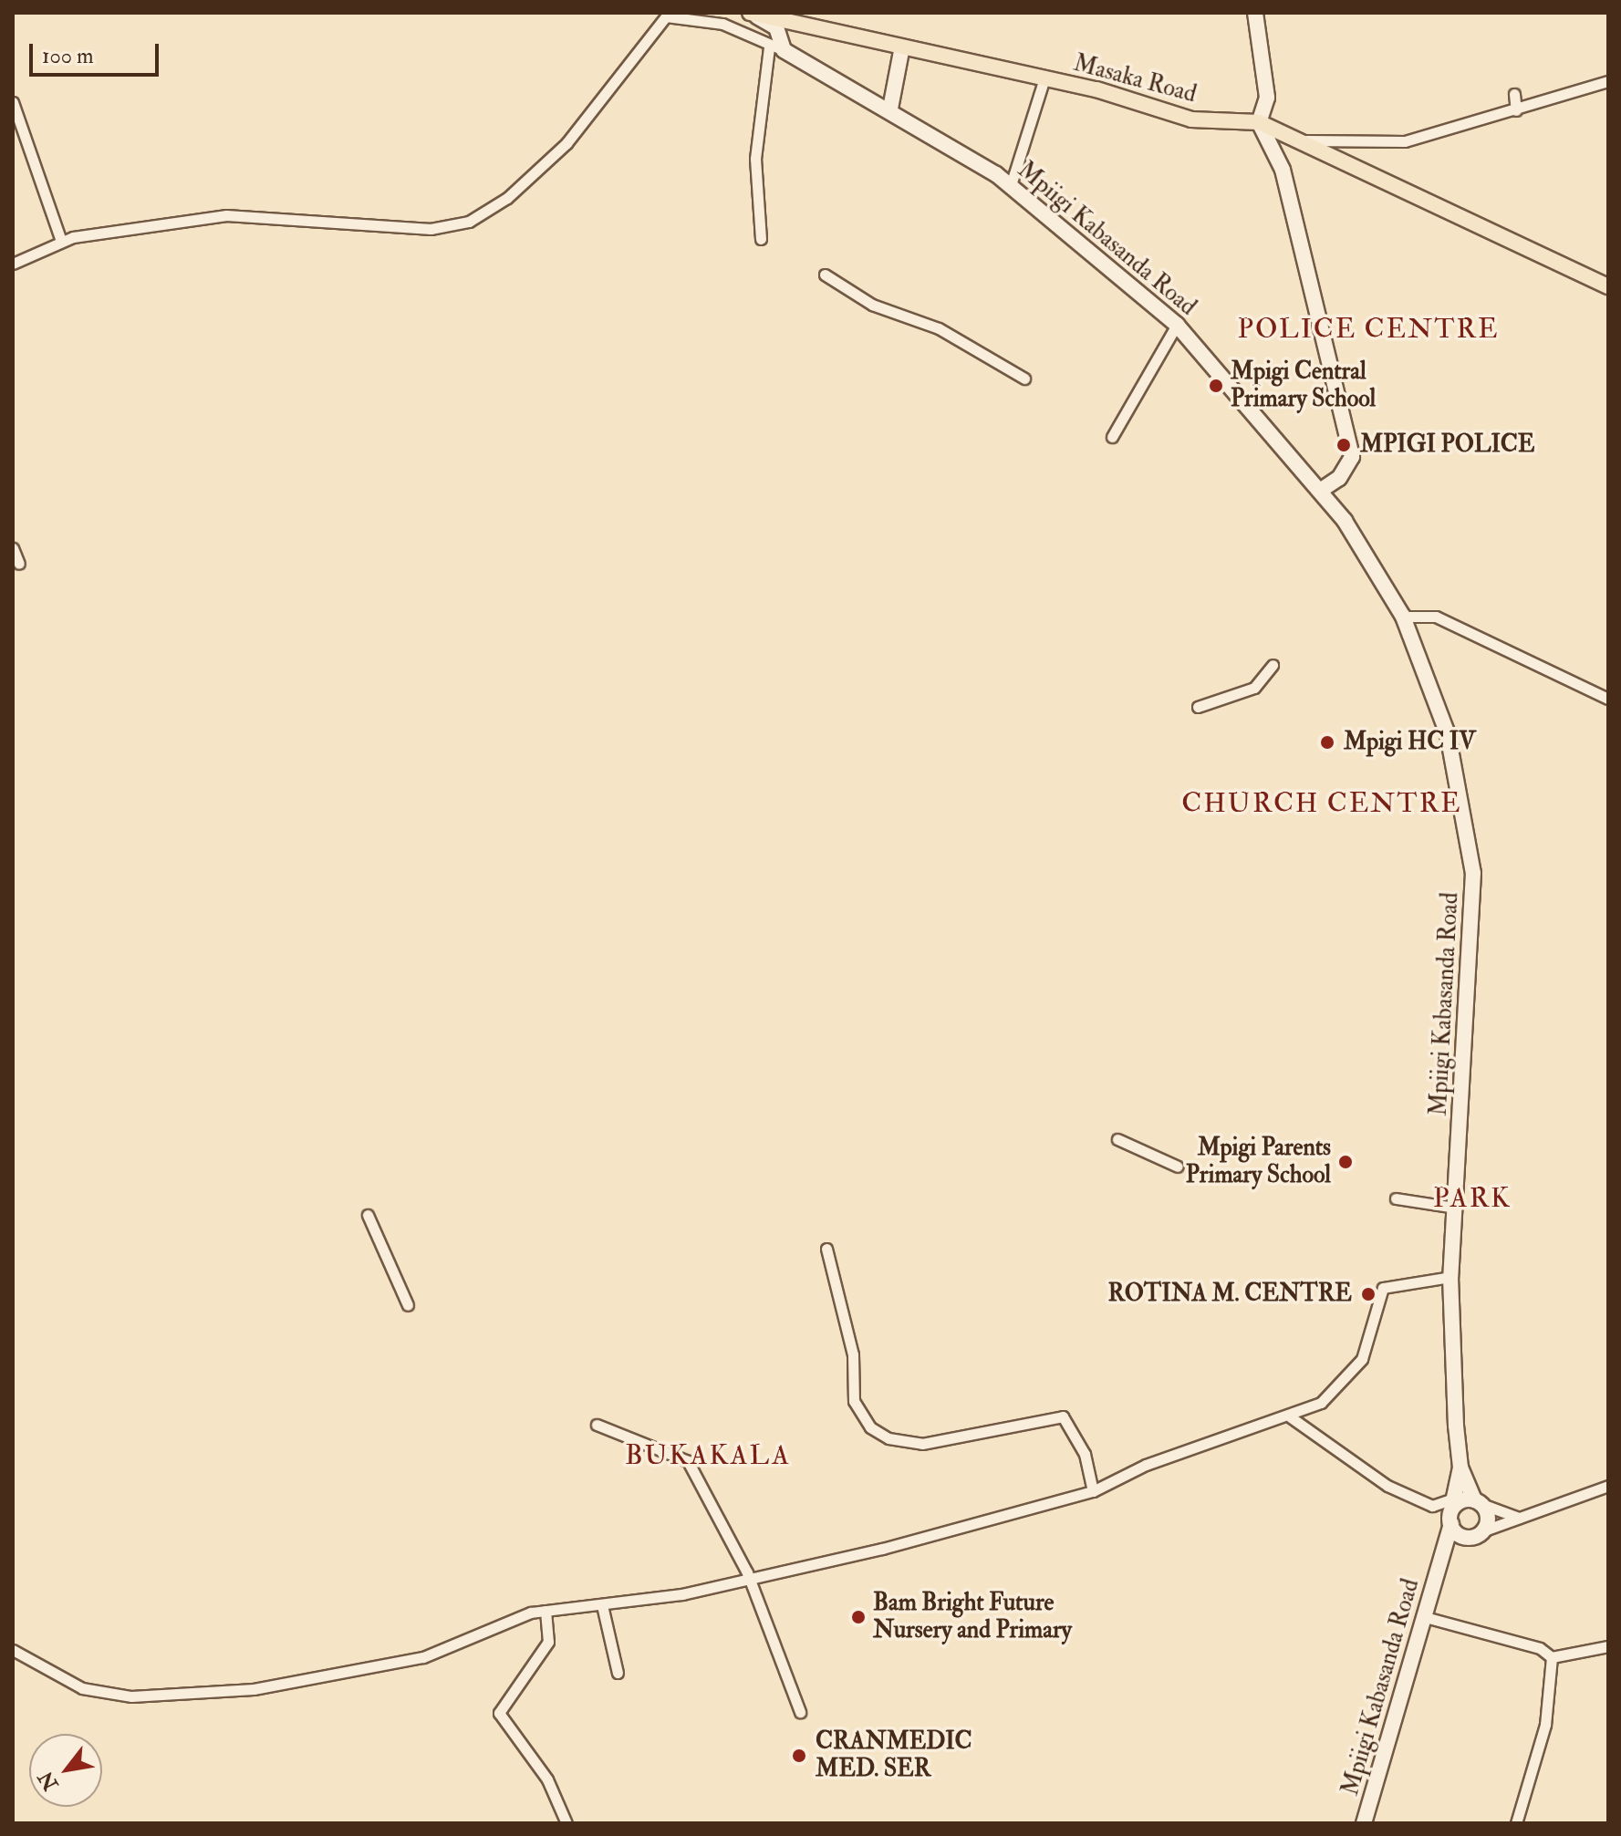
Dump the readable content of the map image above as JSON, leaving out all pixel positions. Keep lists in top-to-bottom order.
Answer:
{
  "streets": {
    "main road": ["Masaka Road", "Mpiigi Kabasanda Road"]
  },
  "districts": [
    "POLICE CENTRE",
    "CHURCH CENTRE",
    "PARK",
    "BUKAKALA"
  ],
  "places": [
    "Mpigi Central Primary School",
    "MPIGI POLICE",
    "Mpigi HC IV",
    "Mpigi Parents Primary School",
    "ROTINA M. CENTRE",
    "Bam Bright Future Nursery and Primary",
    "CRANMEDIC MED. SER"
  ],
  "scale_bar": "100 m",
  "north": "bottom left"
}
